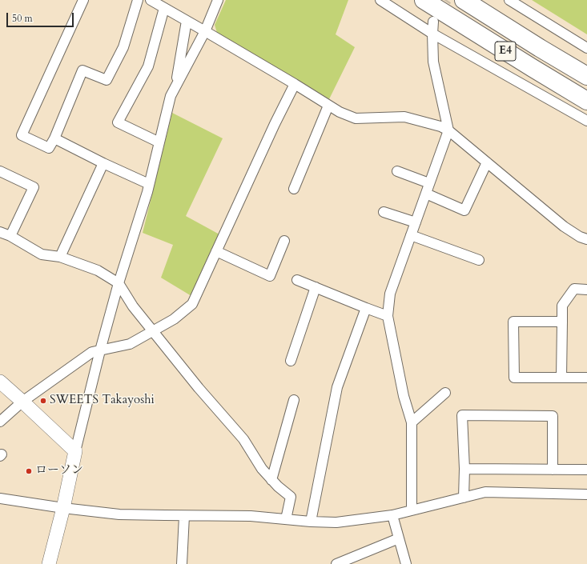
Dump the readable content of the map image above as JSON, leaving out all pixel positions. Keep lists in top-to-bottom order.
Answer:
{
  "streets": {
    "highway": ["E4"]
  },
  "places": ["SWEETS Takayoshi", "ローソン"],
  "scale_bar": "50 m"
}
